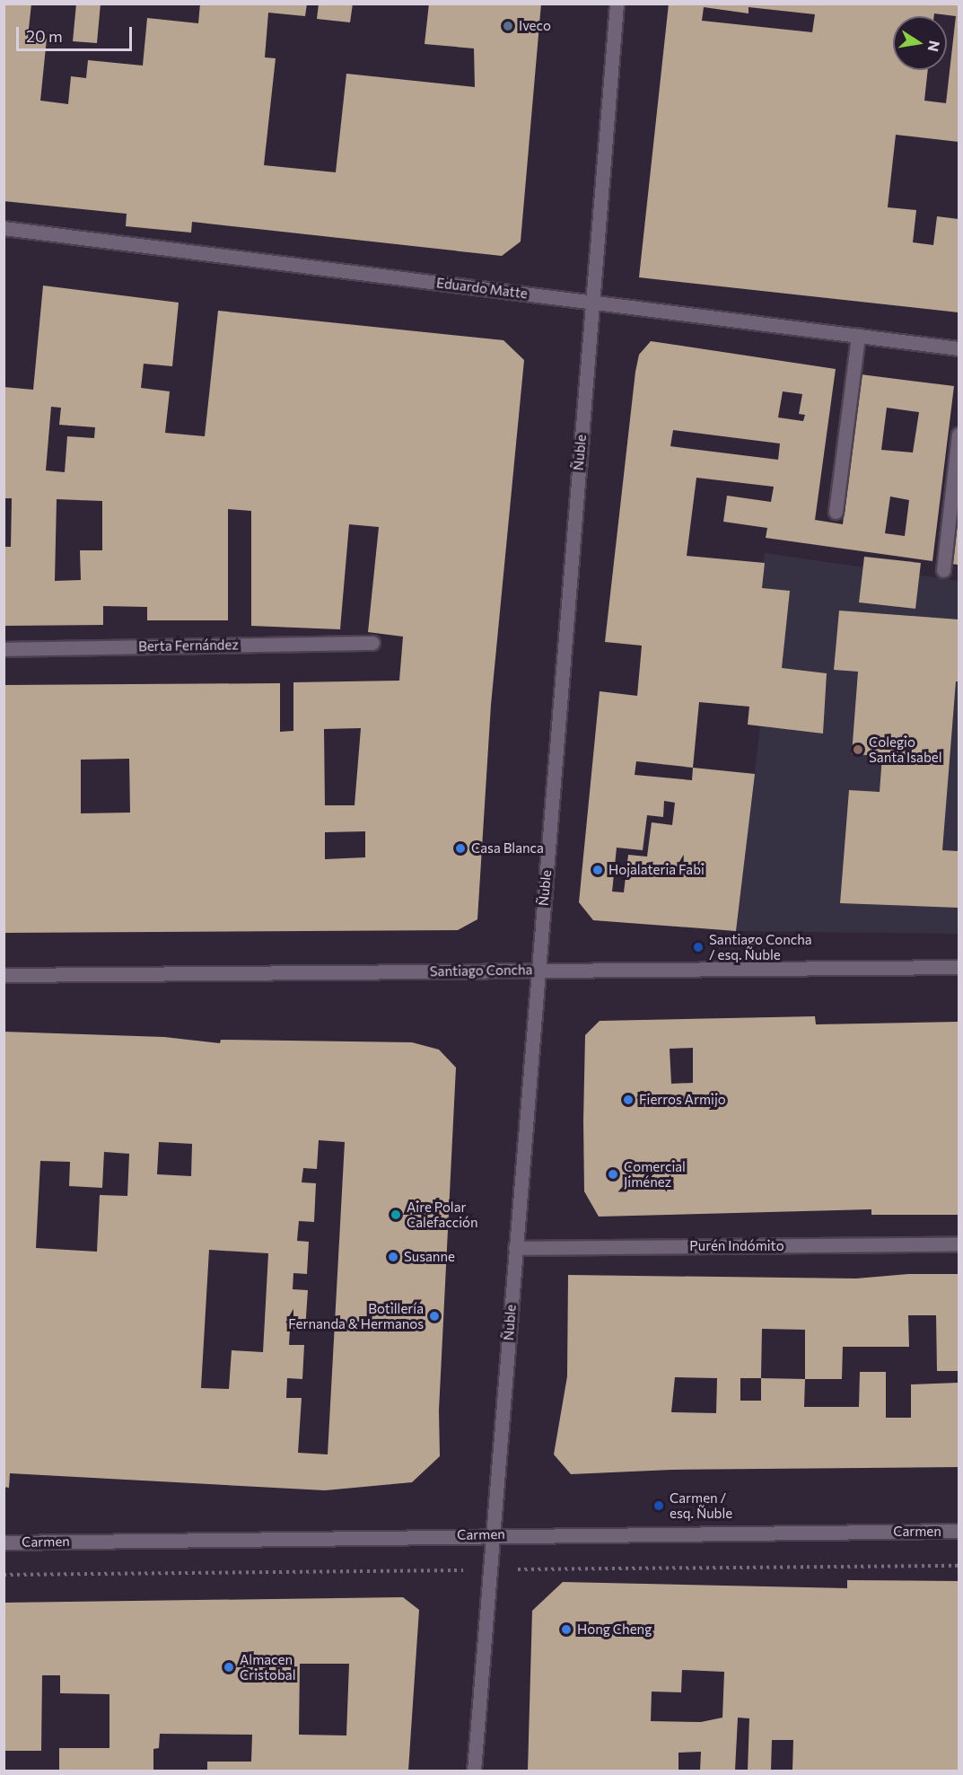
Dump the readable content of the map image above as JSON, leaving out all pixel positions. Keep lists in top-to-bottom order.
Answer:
{
  "streets": {
    "main road": [
      "Eduardo Matte",
      "Ñuble",
      "Berta Fernández",
      "Santiago Concha",
      "Purén Indómito",
      "Carmen"
    ]
  },
  "crossings": [
    ["Eduardo Matte", "Ñuble"],
    ["Ñuble", "Santiago Concha"],
    ["Ñuble", "Purén Indómito"],
    ["Ñuble", "Carmen"]
  ],
  "places": [
    "Iveco",
    "Colegio Santa Isabel",
    "Casa Blanca",
    "Hojalateria Fabi",
    "Santiago Concha / esq. Ñuble",
    "Fierros Armijo",
    "Comercial Jiménez",
    "Aire Polar Calefacción",
    "Susanne",
    "Botillería Fernanda & Hermanos",
    "Carmen / esq. Ñuble",
    "Hong Cheng",
    "Almacen Cristobal"
  ],
  "scale_bar": "20 m",
  "north": "right"
}
